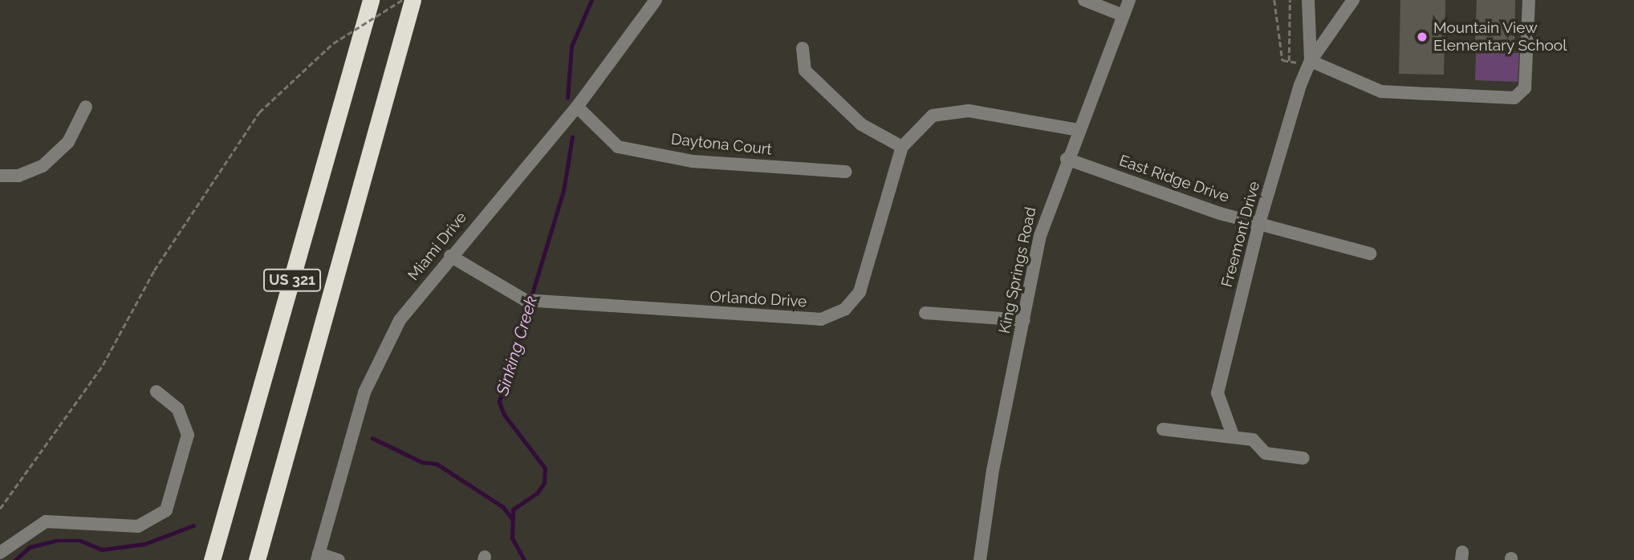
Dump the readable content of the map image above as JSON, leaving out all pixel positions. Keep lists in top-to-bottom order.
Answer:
{
  "streets": {
    "highway": ["US 321"],
    "street": [
      "Daytona Court",
      "East Ridge Drive",
      "Freemont Drive",
      "Miami Drive",
      "King Springs Road",
      "Orlando Drive"
    ]
  },
  "crossings": [
    ["Daytona Court", "Miami Drive"],
    ["East Ridge Drive", "Freemont Drive"],
    ["East Ridge Drive", "King Springs Road"],
    ["Miami Drive", "Orlando Drive"],
    ["King Springs Road", "Orlando Drive"]
  ],
  "water": ["Sinking Creek"],
  "places": ["Mountain View Elementary School"]
}
